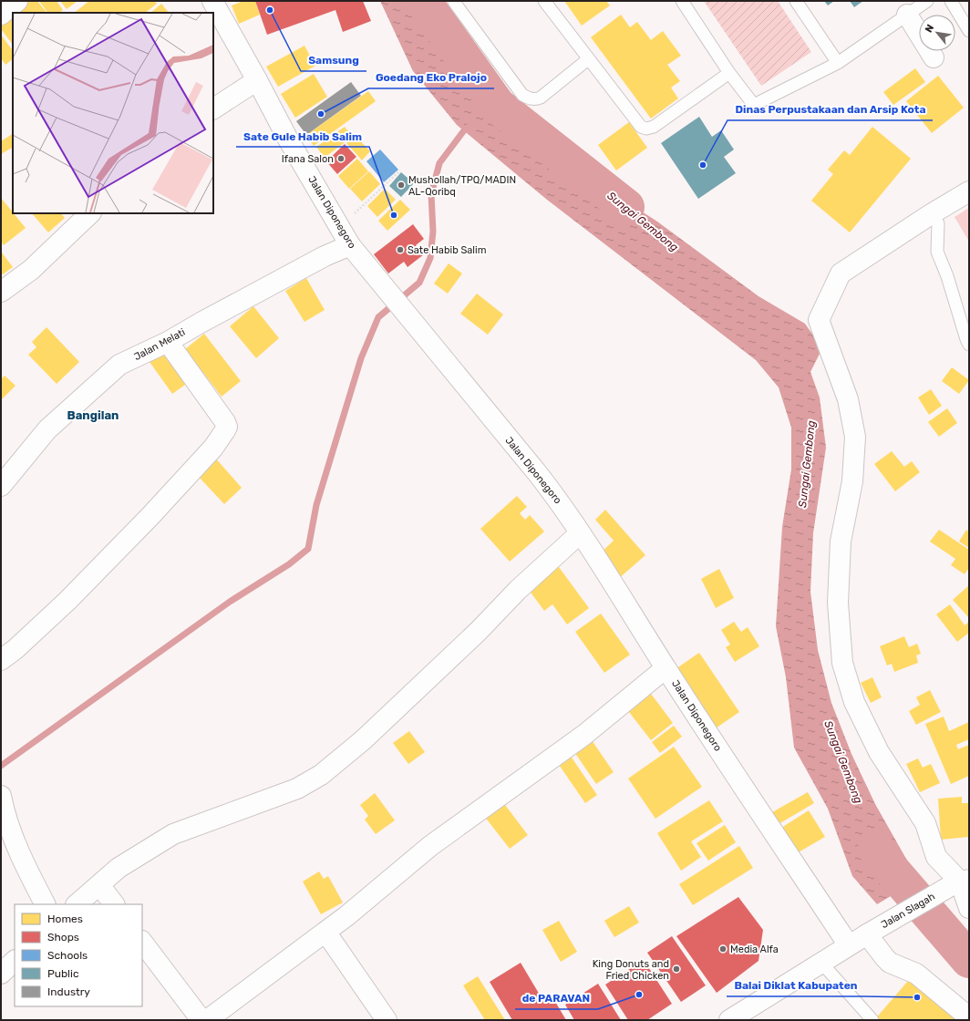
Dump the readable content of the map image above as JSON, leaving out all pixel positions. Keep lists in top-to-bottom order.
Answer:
{
  "streets": {
    "street": ["Jalan Diponegoro", "Jalan Melati", "Jalan Slagah"]
  },
  "crossings": [
    ["Jalan Diponegoro", "Jalan Melati"],
    ["Jalan Diponegoro", "Jalan Slagah"]
  ],
  "districts": ["Bangilan"],
  "water": ["Sungai Gembong"],
  "places": [
    "Samsung",
    "Goedang Eko Pralojo",
    "Ifana Salon",
    "Dinas Perpustakaan dan Arsip Kota",
    "Mushollah/TPQ/MADIN AL-Qoribq",
    "Sate Gule Habib Salim",
    "Sate Habib Salim",
    "Media Alfa",
    "King Donuts and Fried Chicken",
    "de PARAVAN",
    "Balai Diklat Kabupaten"
  ],
  "legend": [
    "Homes",
    "Shops",
    "Schools",
    "Public",
    "Industry"
  ],
  "north": "top left"
}
